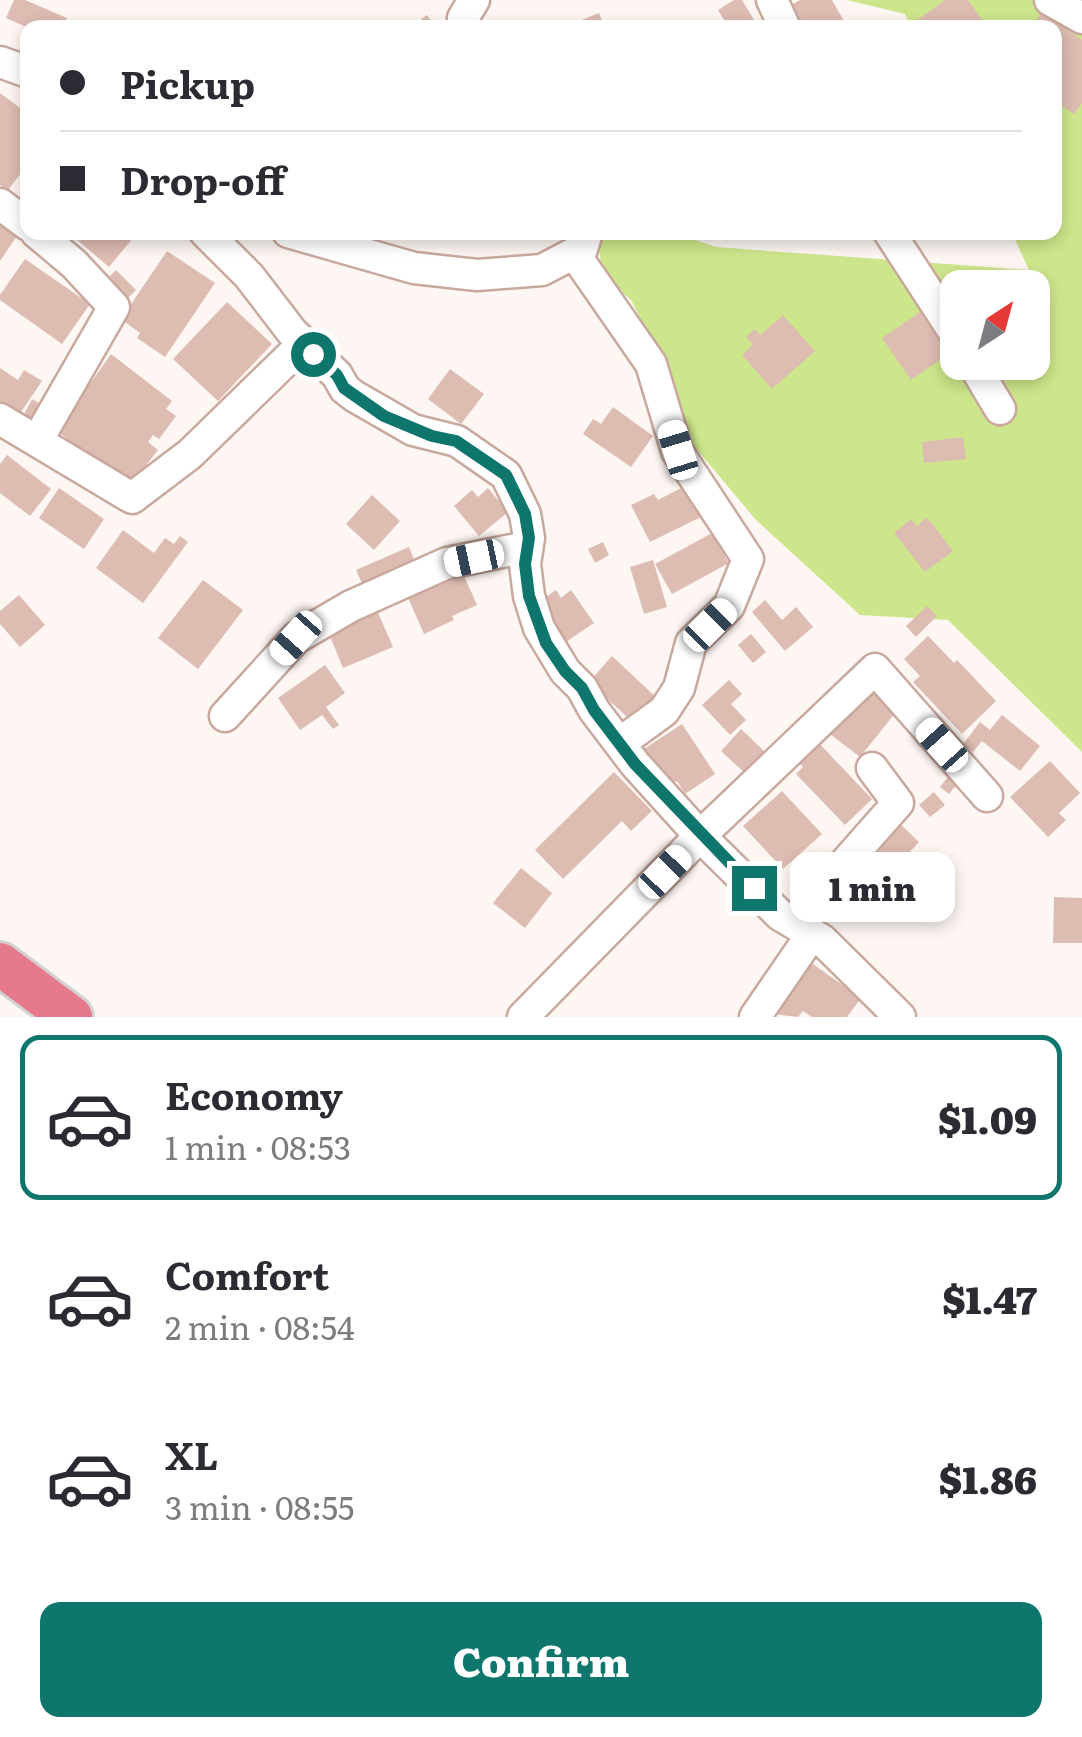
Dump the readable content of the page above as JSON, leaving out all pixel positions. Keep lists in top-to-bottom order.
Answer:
{
  "north": "top right",
  "page": {
    "banner": ["Pickup", "Drop-off"],
    "bubble": "1 min",
    "list": [
      {
        "name": "Economy",
        "note": "1 min · 08:53",
        "value": "$1.09"
      },
      {
        "name": "Comfort",
        "note": "2 min · 08:54",
        "value": "$1.47"
      },
      {
        "name": "XL",
        "note": "3 min · 08:55",
        "value": "$1.86"
      }
    ],
    "buttons": "Confirm"
  }
}
